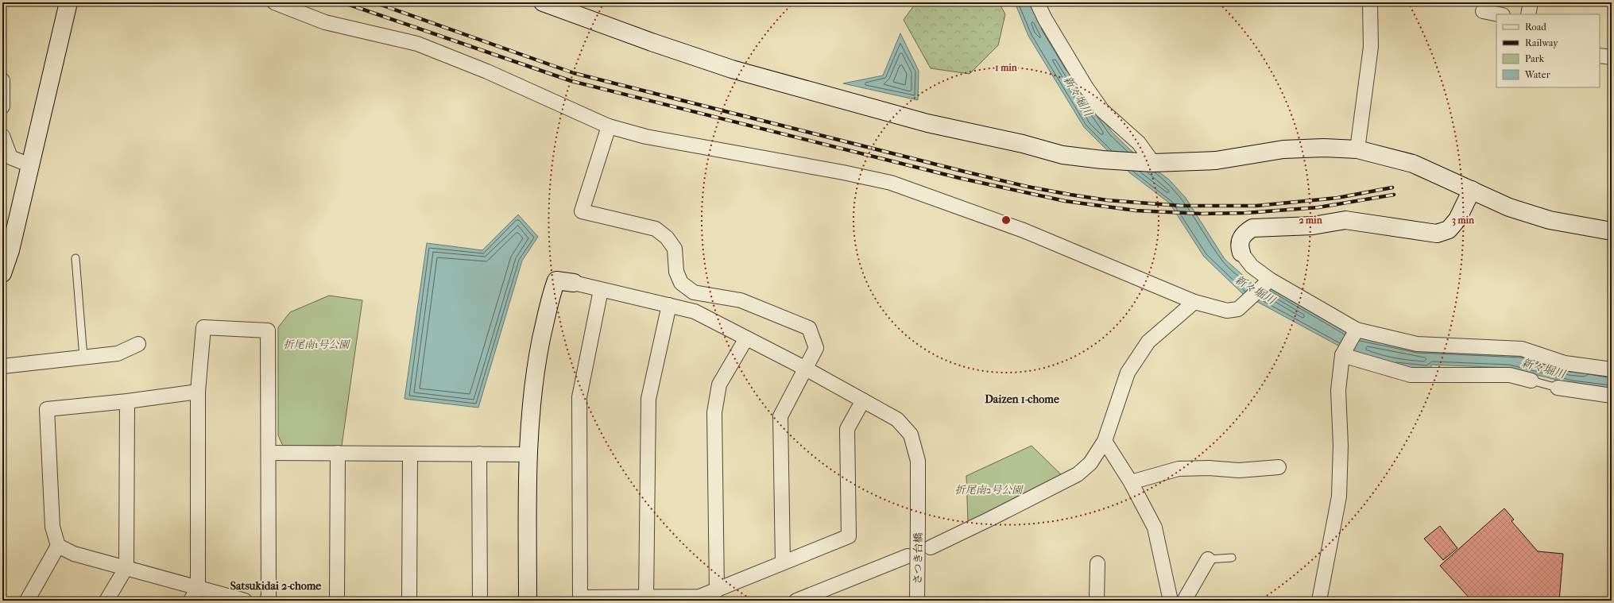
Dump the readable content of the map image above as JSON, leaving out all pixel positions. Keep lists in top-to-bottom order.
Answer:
{
  "streets": {
    "street": ["さつき台橋"]
  },
  "districts": ["Daizen 1-chome", "Satsukidai 2-chome"],
  "water": ["新々堀川"],
  "parks": ["折尾南1号公園", "折尾南2号公園"],
  "legend": [
    "Road",
    "Railway",
    "Park",
    "Water"
  ],
  "rings": ["1 min", "2 min", "3 min"]
}
